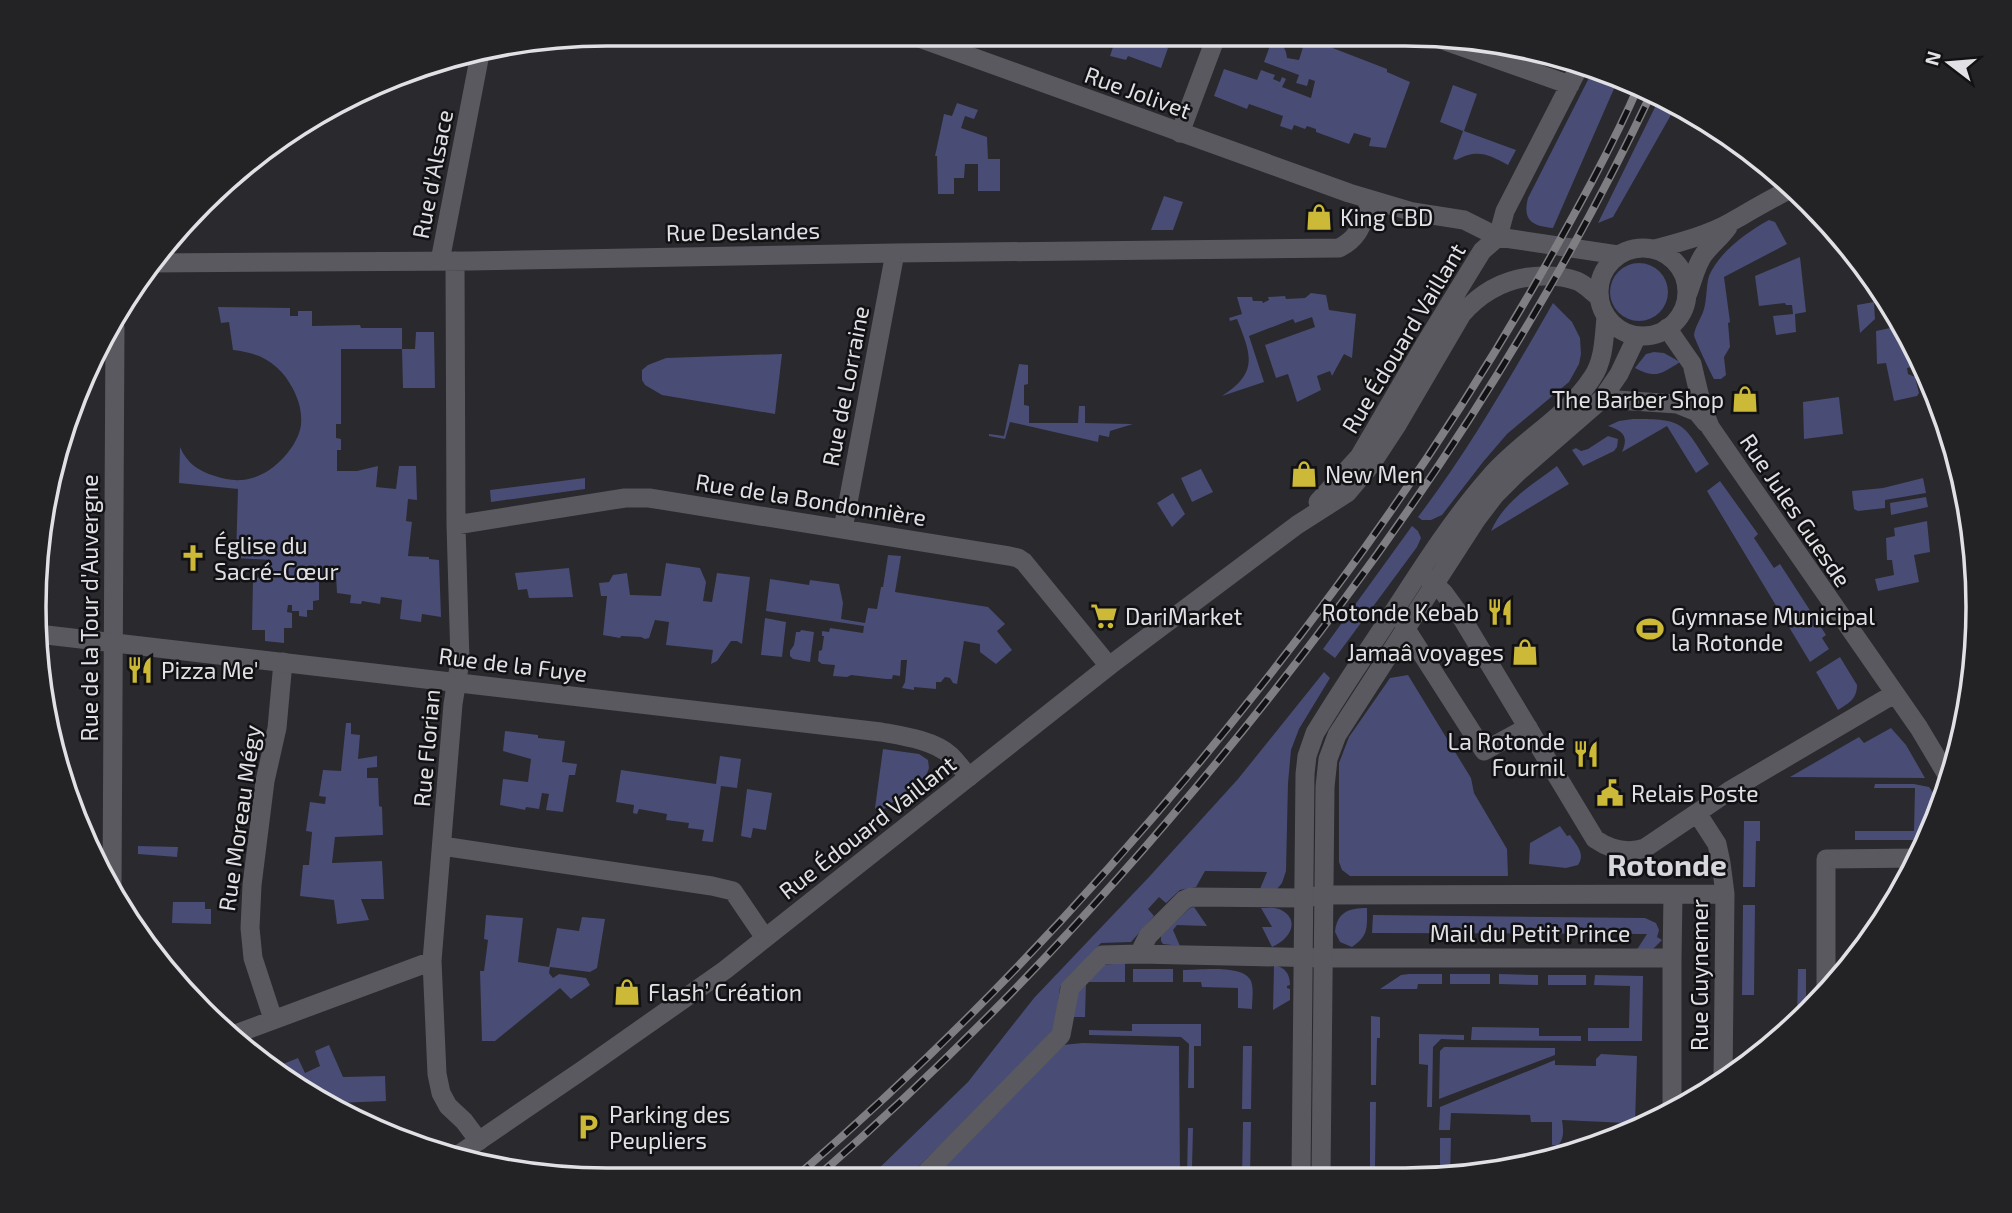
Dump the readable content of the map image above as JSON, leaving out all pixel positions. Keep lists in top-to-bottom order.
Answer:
{
  "streets": {
    "street": [
      "Rue Jolivet",
      "Rue d'Alsace",
      "Rue Deslandes",
      "Rue Édouard Vaillant",
      "Rue de Lorraine",
      "Rue de la Bondonnière",
      "Rue Jules Guesde",
      "Rue de la Tour d'Auvergne",
      "Rue de la Fuye",
      "Rue Florian",
      "Rue Moreau Mégy",
      "Mail du Petit Prince",
      "Rue Guynemer"
    ]
  },
  "crossings": [
    ["Rue Jolivet", "Rue Deslandes"],
    ["Rue Jolivet", "Rue Édouard Vaillant"],
    ["Rue d'Alsace", "Rue Deslandes"],
    ["Rue d'Alsace", "Rue Florian"],
    ["Rue Deslandes", "Rue de Lorraine"],
    ["Rue Deslandes", "Rue Florian"],
    ["Rue Édouard Vaillant", "Rue de la Bondonnière"],
    ["Rue Édouard Vaillant", "Rue Jules Guesde"],
    ["Rue Édouard Vaillant", "Rue de la Fuye"],
    ["Rue Édouard Vaillant", "Rue Florian"],
    ["Rue de Lorraine", "Rue de la Bondonnière"],
    ["Rue de la Bondonnière", "Rue Florian"],
    ["Rue de la Tour d'Auvergne", "Rue de la Fuye"],
    ["Rue de la Fuye", "Rue Florian"],
    ["Rue de la Fuye", "Rue Moreau Mégy"],
    ["Mail du Petit Prince", "Rue Guynemer"]
  ],
  "districts": ["Rotonde"],
  "places": {
    "shop": [
      "King CBD",
      "The Barber Shop",
      "New Men",
      "Jamaâ voyages",
      "Flash’ Création"
    ],
    "church": ["Église du Sacré-Cœur"],
    "restaurant": ["Rotonde Kebab", "Pizza Me'", "La Rotonde Fournil"],
    "supermarket": ["DariMarket"],
    "sports": ["Gymnase Municipal la Rotonde"],
    "public building": ["Relais Poste"],
    "parking": ["Parking des Peupliers"]
  },
  "north": "left"
}
